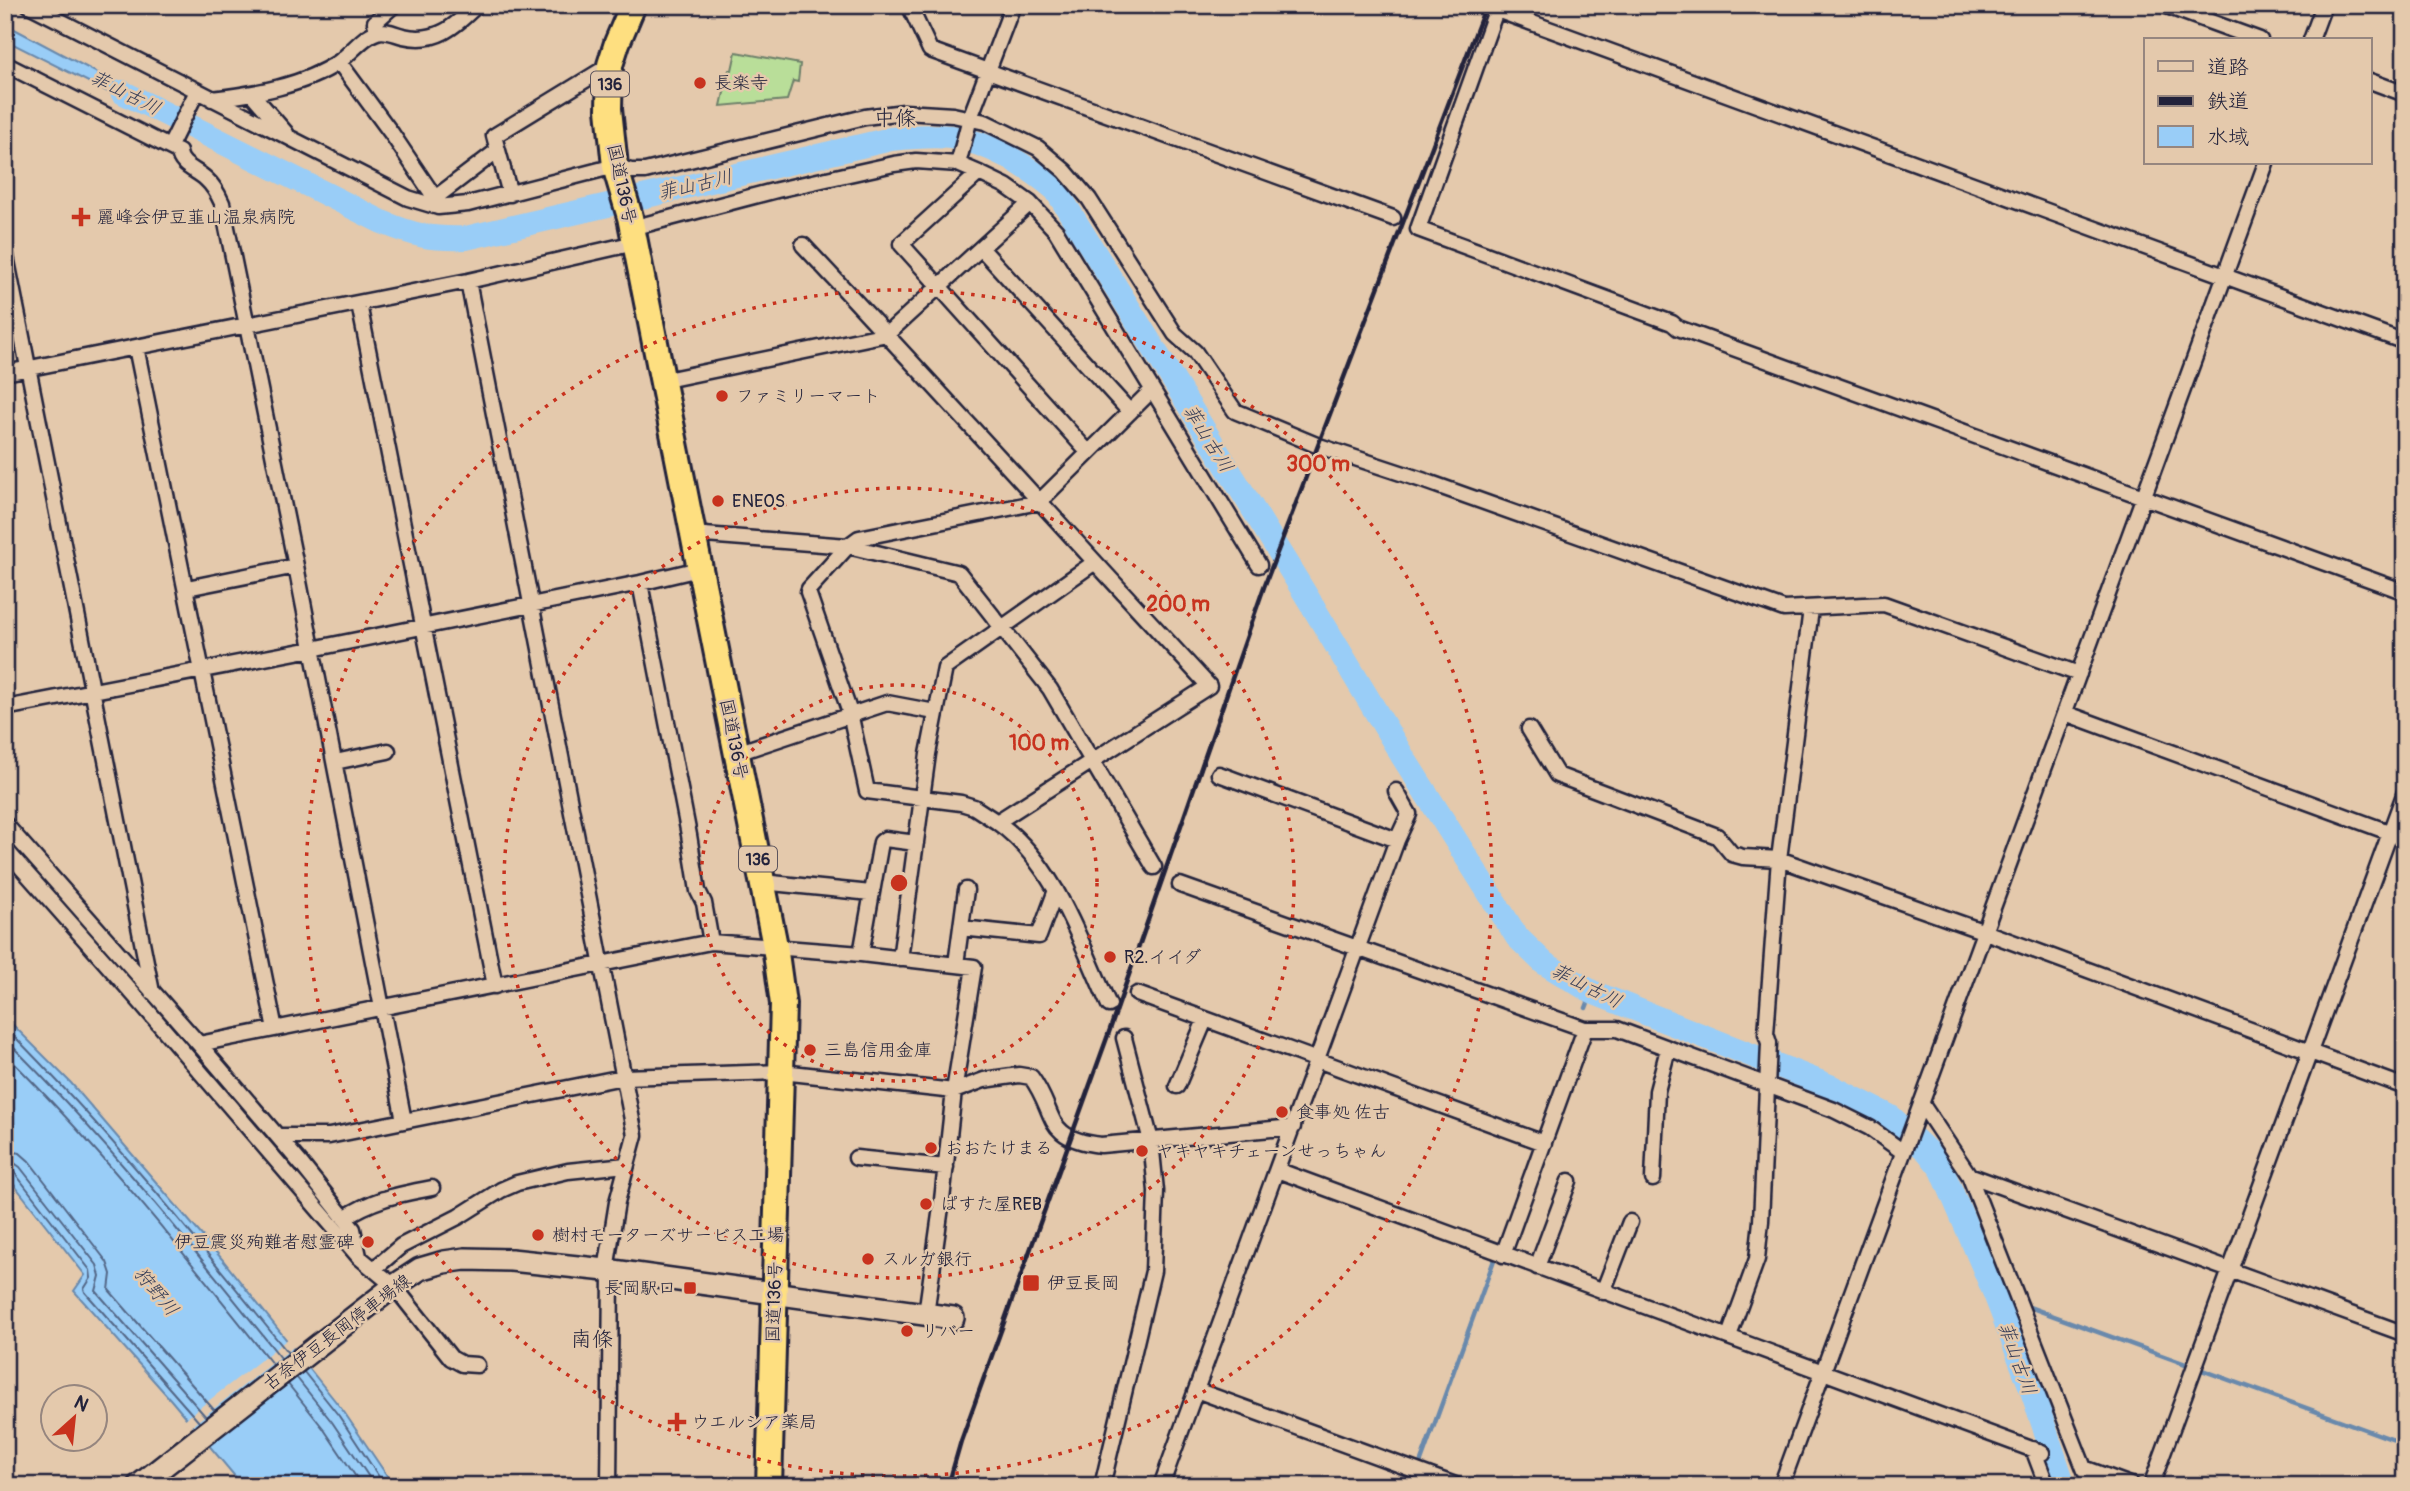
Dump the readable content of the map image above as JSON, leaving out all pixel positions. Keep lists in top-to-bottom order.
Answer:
{
  "streets": {
    "highway": ["136", "国道136号"],
    "main road": ["古奈伊豆長岡停車場線"]
  },
  "crossings": [
    ["国道136号", "古奈伊豆長岡停車場線"]
  ],
  "districts": ["中條", "南條"],
  "water": ["菲山古川", "狩野川"],
  "places": {
    "other": [
      "長楽寺",
      "ファミリーマート",
      "ENEOS",
      "R2.イイダ",
      "三島信用金庫",
      "食事処 佐古",
      "おおたけまる",
      "ヤキヤキチェーンせっちゃん",
      "ぱすた屋REB",
      "樹村モーターズサービス工場",
      "伊豆震災殉難者慰霊碑",
      "スルガ銀行",
      "リバー"
    ],
    "health": ["麗峰会伊豆韮山温泉病院", "ウエルシア薬局"],
    "transit": ["伊豆長岡", "長岡駅口"]
  },
  "legend": ["道路", "鉄道", "水域"],
  "north": "top right",
  "rings": ["300 m", "200 m", "100 m"]
}
